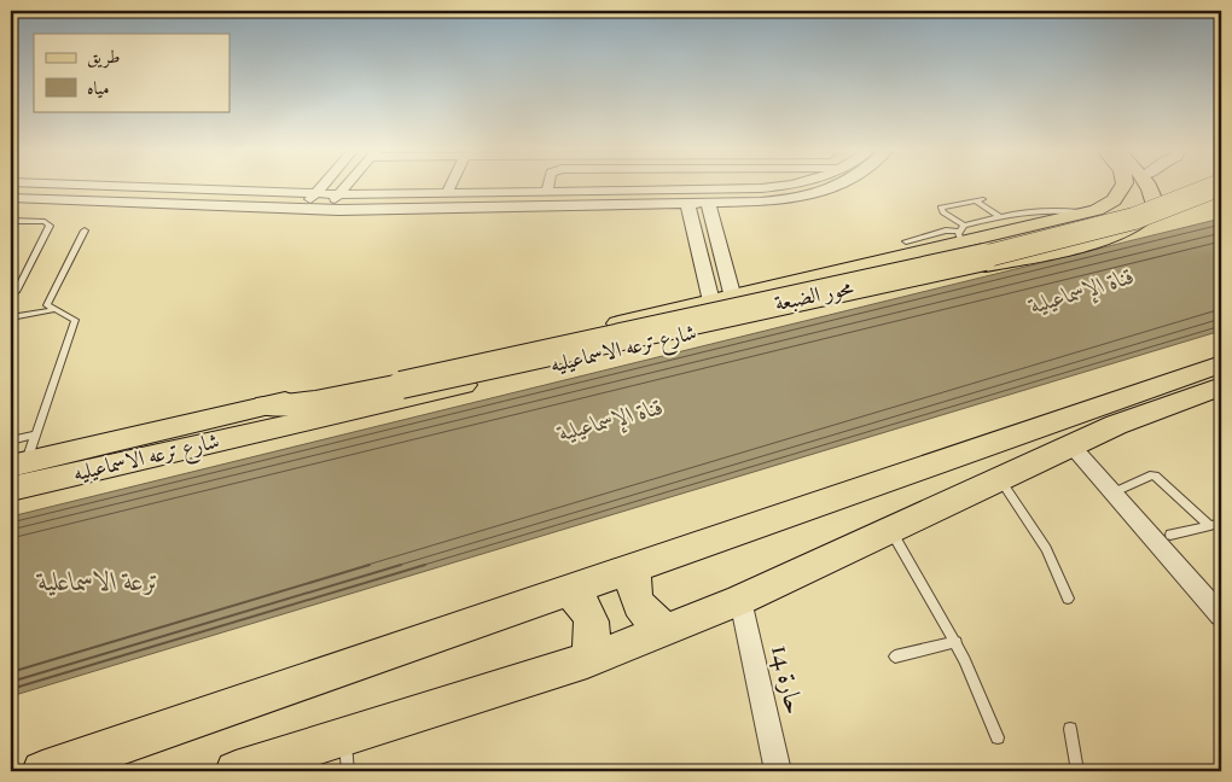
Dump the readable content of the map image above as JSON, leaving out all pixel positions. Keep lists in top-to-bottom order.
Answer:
{
  "streets": {
    "highway": ["محور الضبعة"],
    "main road": ["شارع ترعه الاسماعيليه"],
    "street": ["حارة 14"]
  },
  "crossings": [
    ["محور الضبعة", "شارع ترعه الاسماعيليه"]
  ],
  "water": ["قناة الإسماعيلية", "ترعة الاسماعلية"],
  "legend": ["طريق", "مياه"]
}
